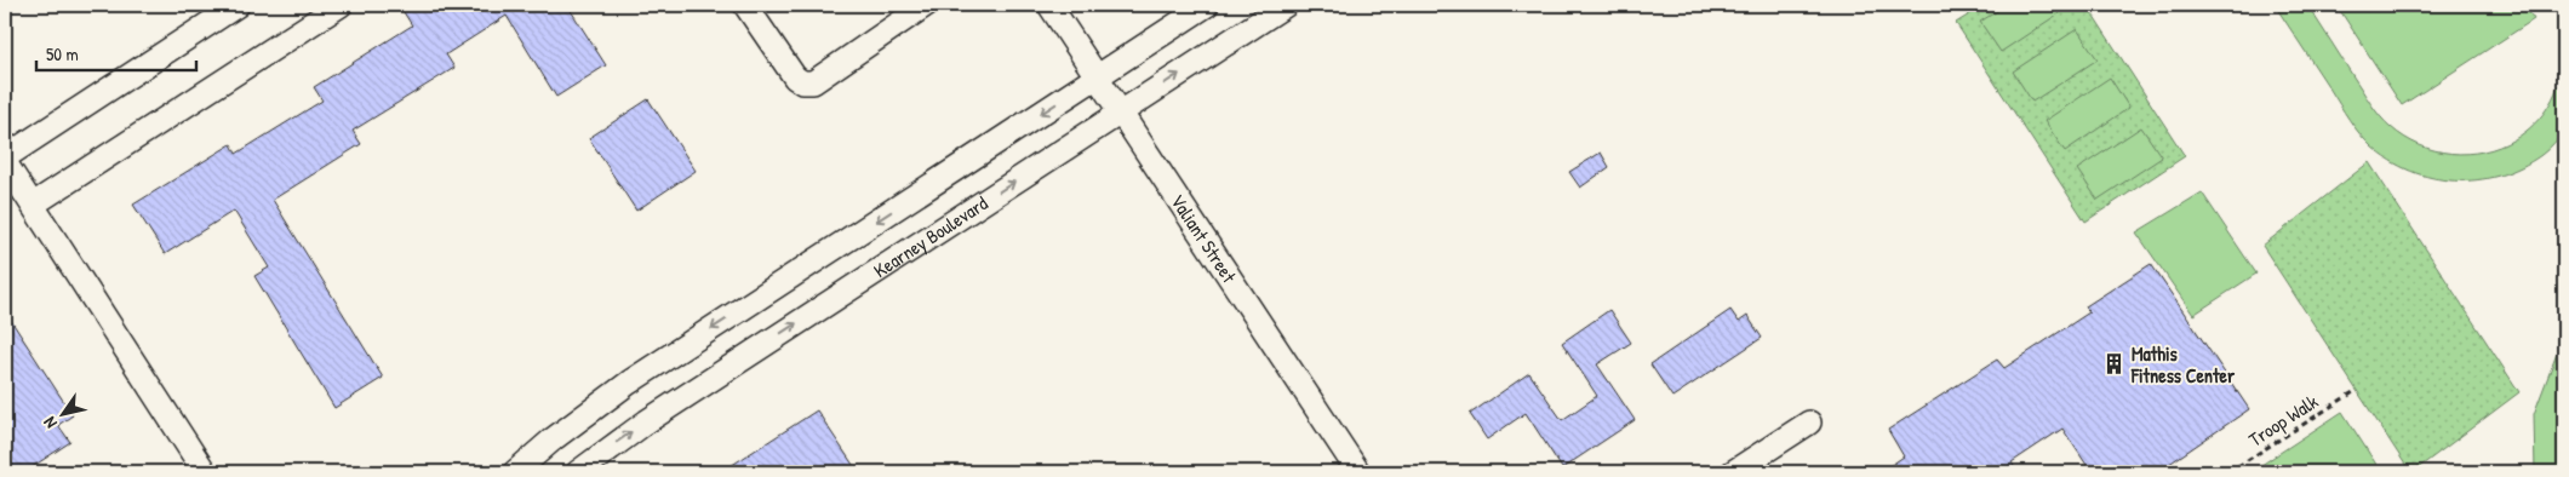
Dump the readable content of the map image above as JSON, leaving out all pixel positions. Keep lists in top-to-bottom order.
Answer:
{
  "streets": {
    "street": ["Kearney Boulevard", "Valiant Street"],
    "path": ["Troop Walk"]
  },
  "crossings": [
    ["Kearney Boulevard", "Valiant Street"]
  ],
  "places": {
    "building": ["Mathis Fitness Center"]
  },
  "scale_bar": "50 m",
  "north": "bottom left"
}
